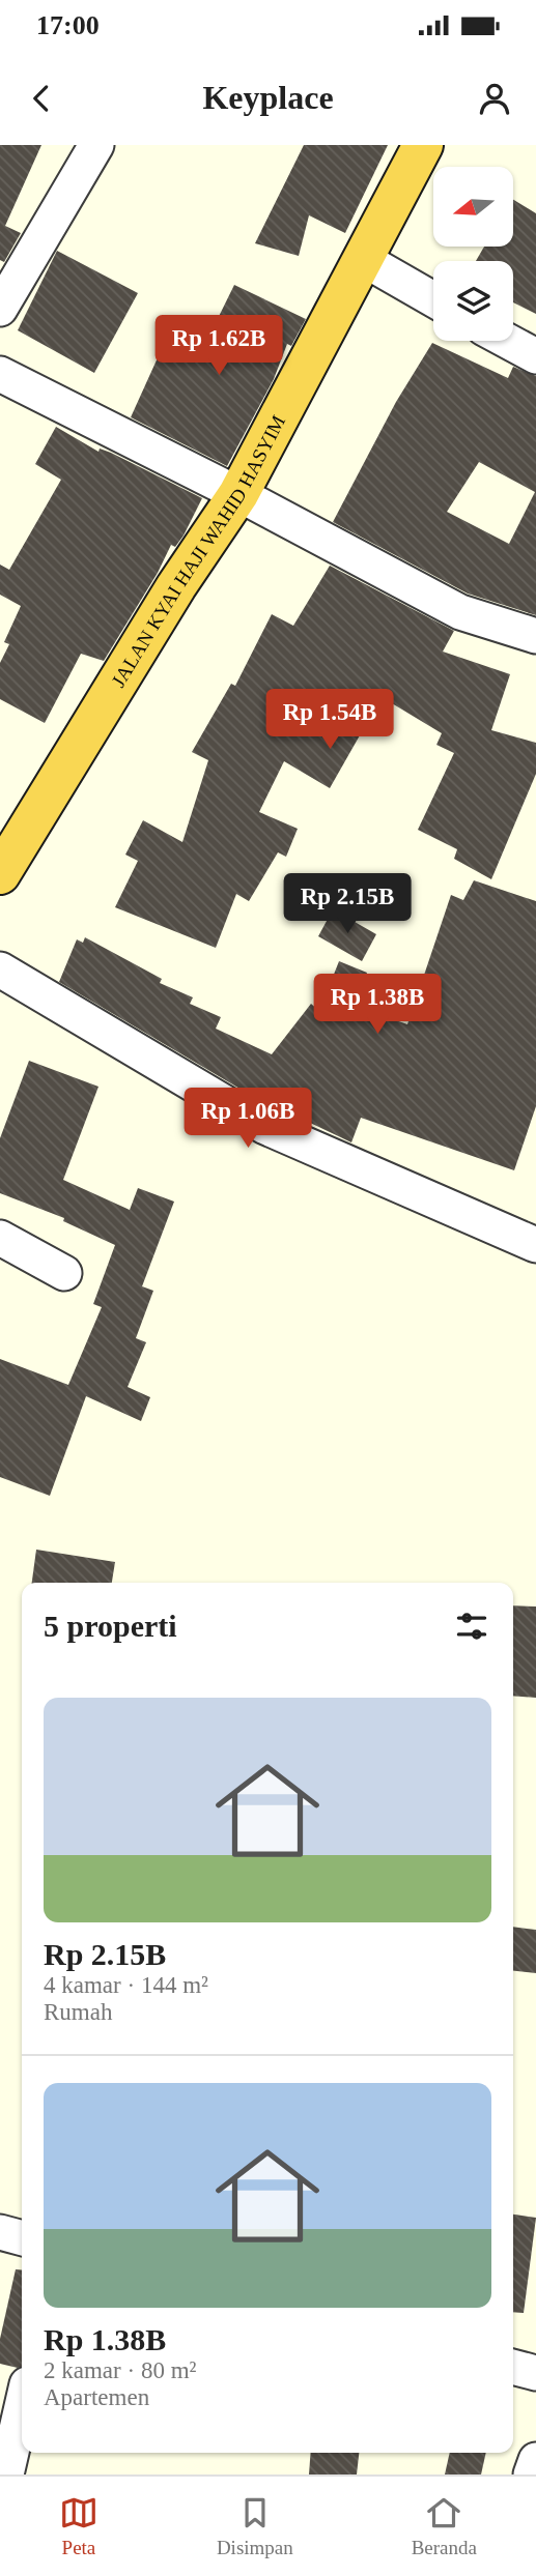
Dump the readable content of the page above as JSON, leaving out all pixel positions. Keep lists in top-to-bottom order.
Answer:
{
  "streets": {
    "highway": ["JALAN KYAI HAJI WAHID HASYIM"]
  },
  "north": "left",
  "page": {
    "status": "17:00",
    "header": "Keyplace",
    "price": [
      "Rp 1.62B",
      "Rp 1.54B",
      "Rp 2.15B",
      "Rp 1.38B",
      "Rp 1.06B"
    ],
    "heading": "5 properti",
    "list": [
      {
        "name": "Rp 2.15B",
        "note": "4 kamar · 144 m² · Rumah"
      },
      {
        "name": "Rp 1.38B",
        "note": "2 kamar · 80 m² · Apartemen"
      }
    ],
    "tabs": ["Peta", "Disimpan", "Beranda"]
  }
}
